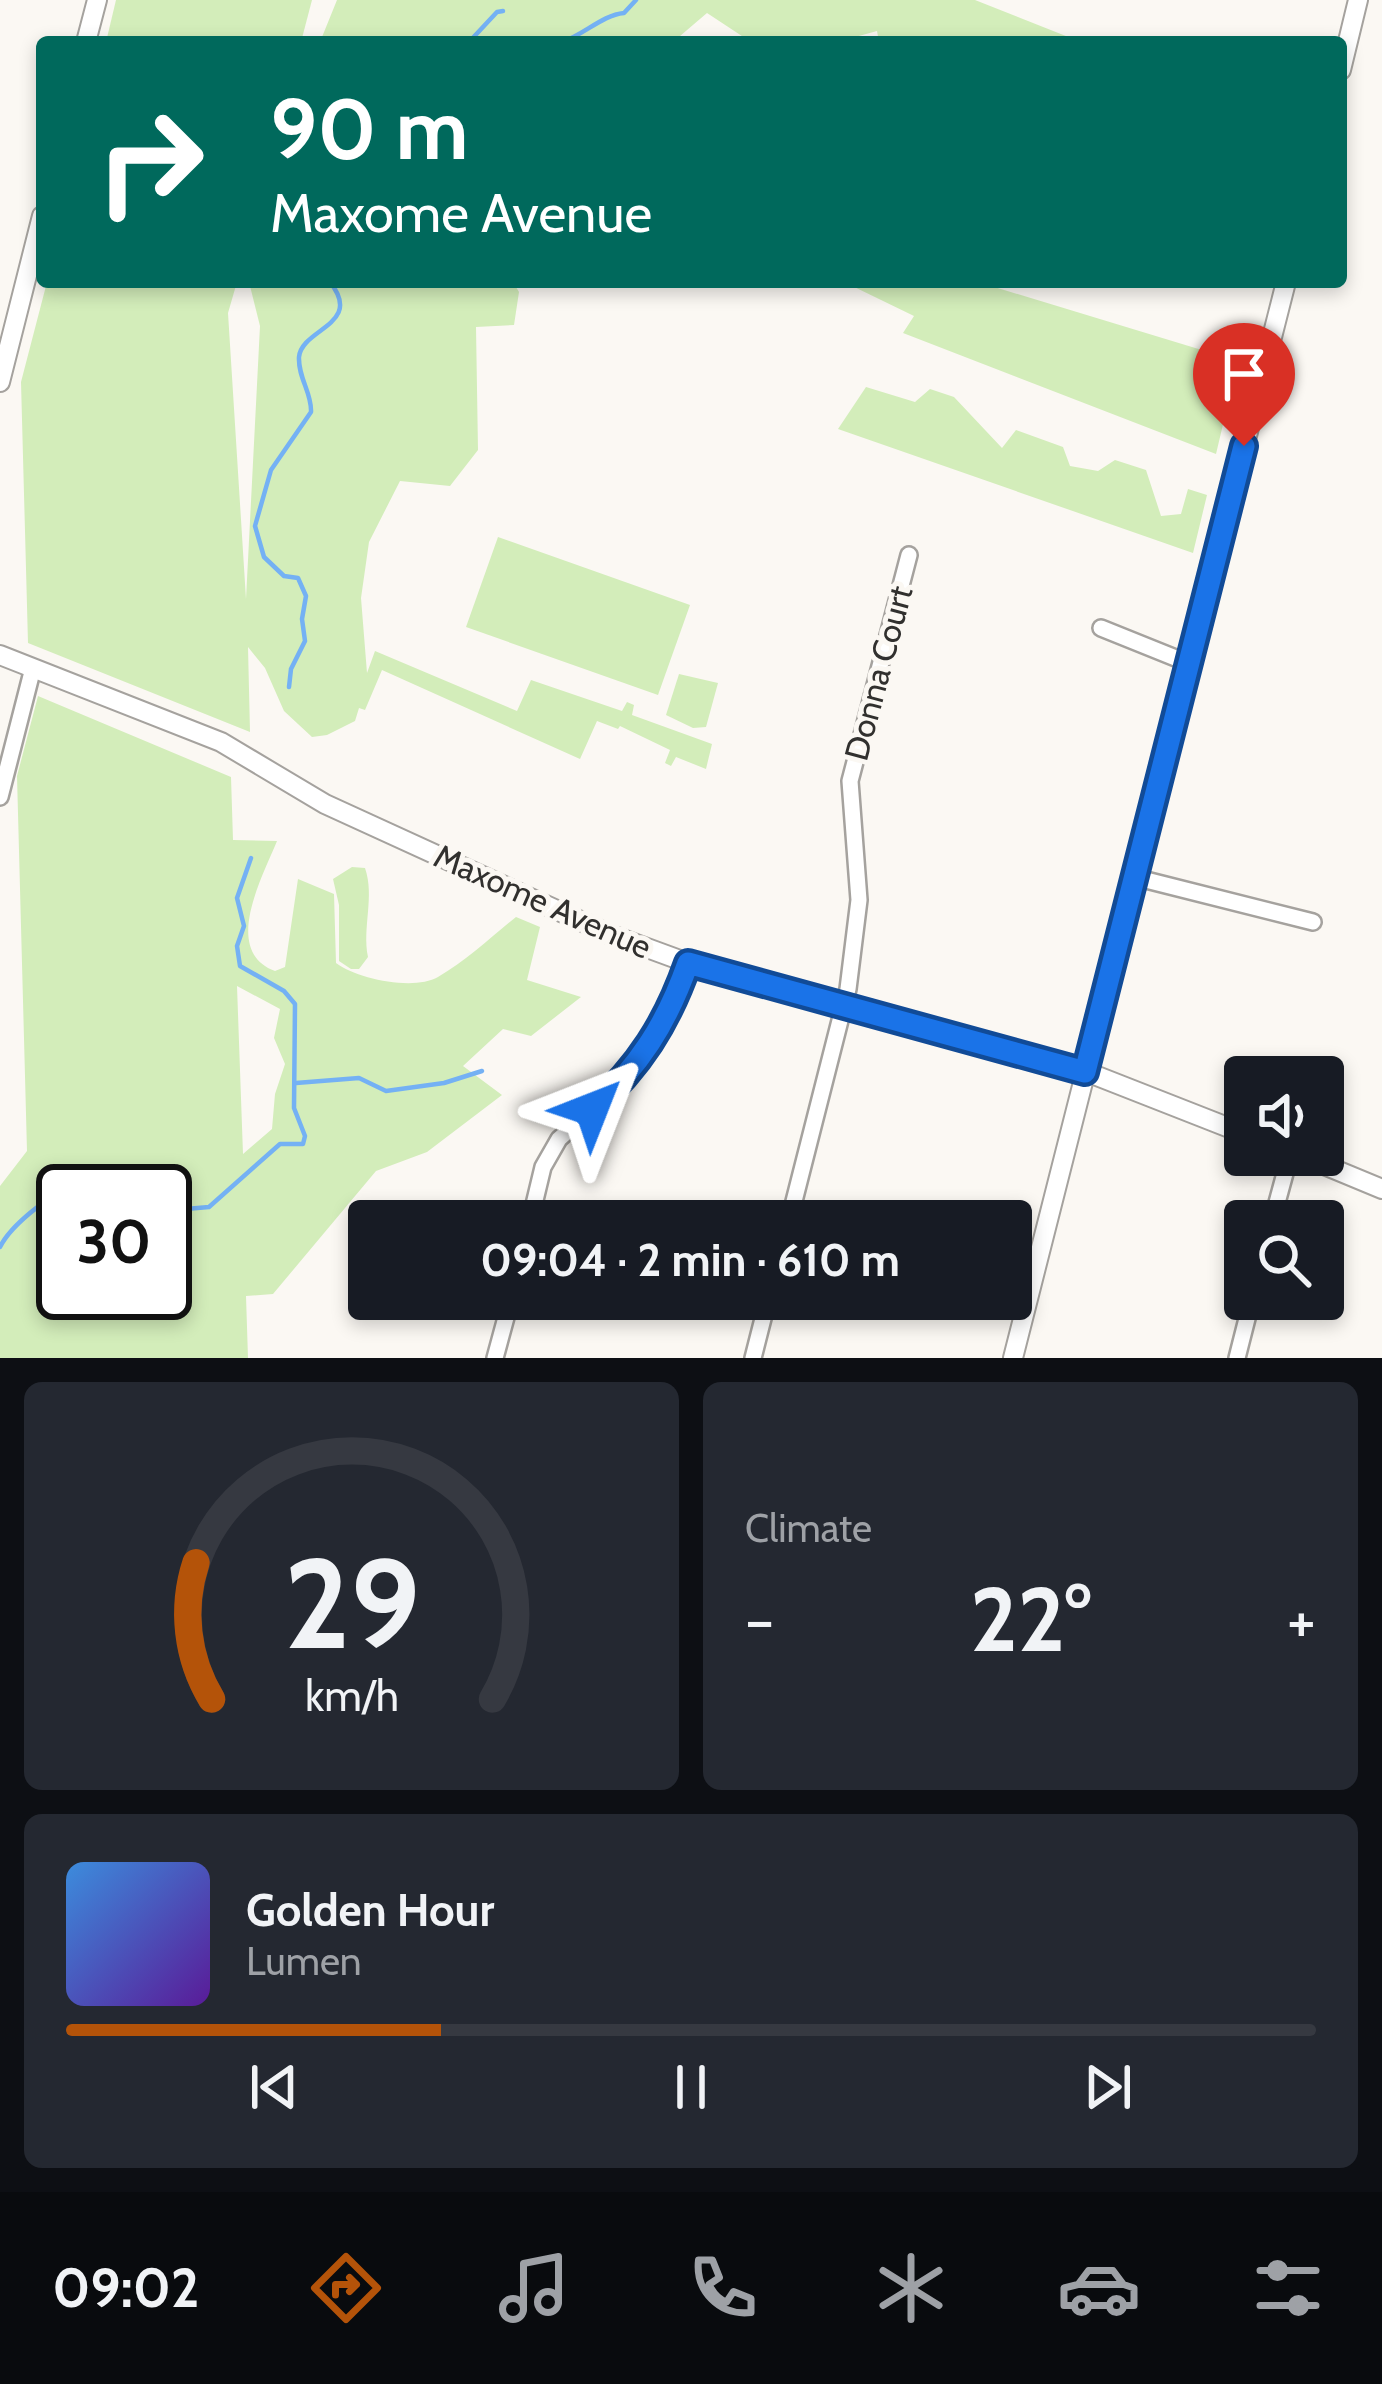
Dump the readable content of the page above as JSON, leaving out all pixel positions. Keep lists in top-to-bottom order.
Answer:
{
  "streets": {
    "street": ["Donna Court", "Maxome Avenue"]
  },
  "crossings": [
    ["Donna Court", "Maxome Avenue"]
  ],
  "page": {
    "turn": ["90 m", "Maxome Avenue"],
    "limit": "30",
    "trip": "09:04 · 2 min · 610 m",
    "tile": "Climate",
    "heat": ["−", "22°", "+"],
    "song": ["Golden Hour", "Lumen"],
    "tabs": "09:02",
    "gauge": ["29", "km/h"]
  }
}
